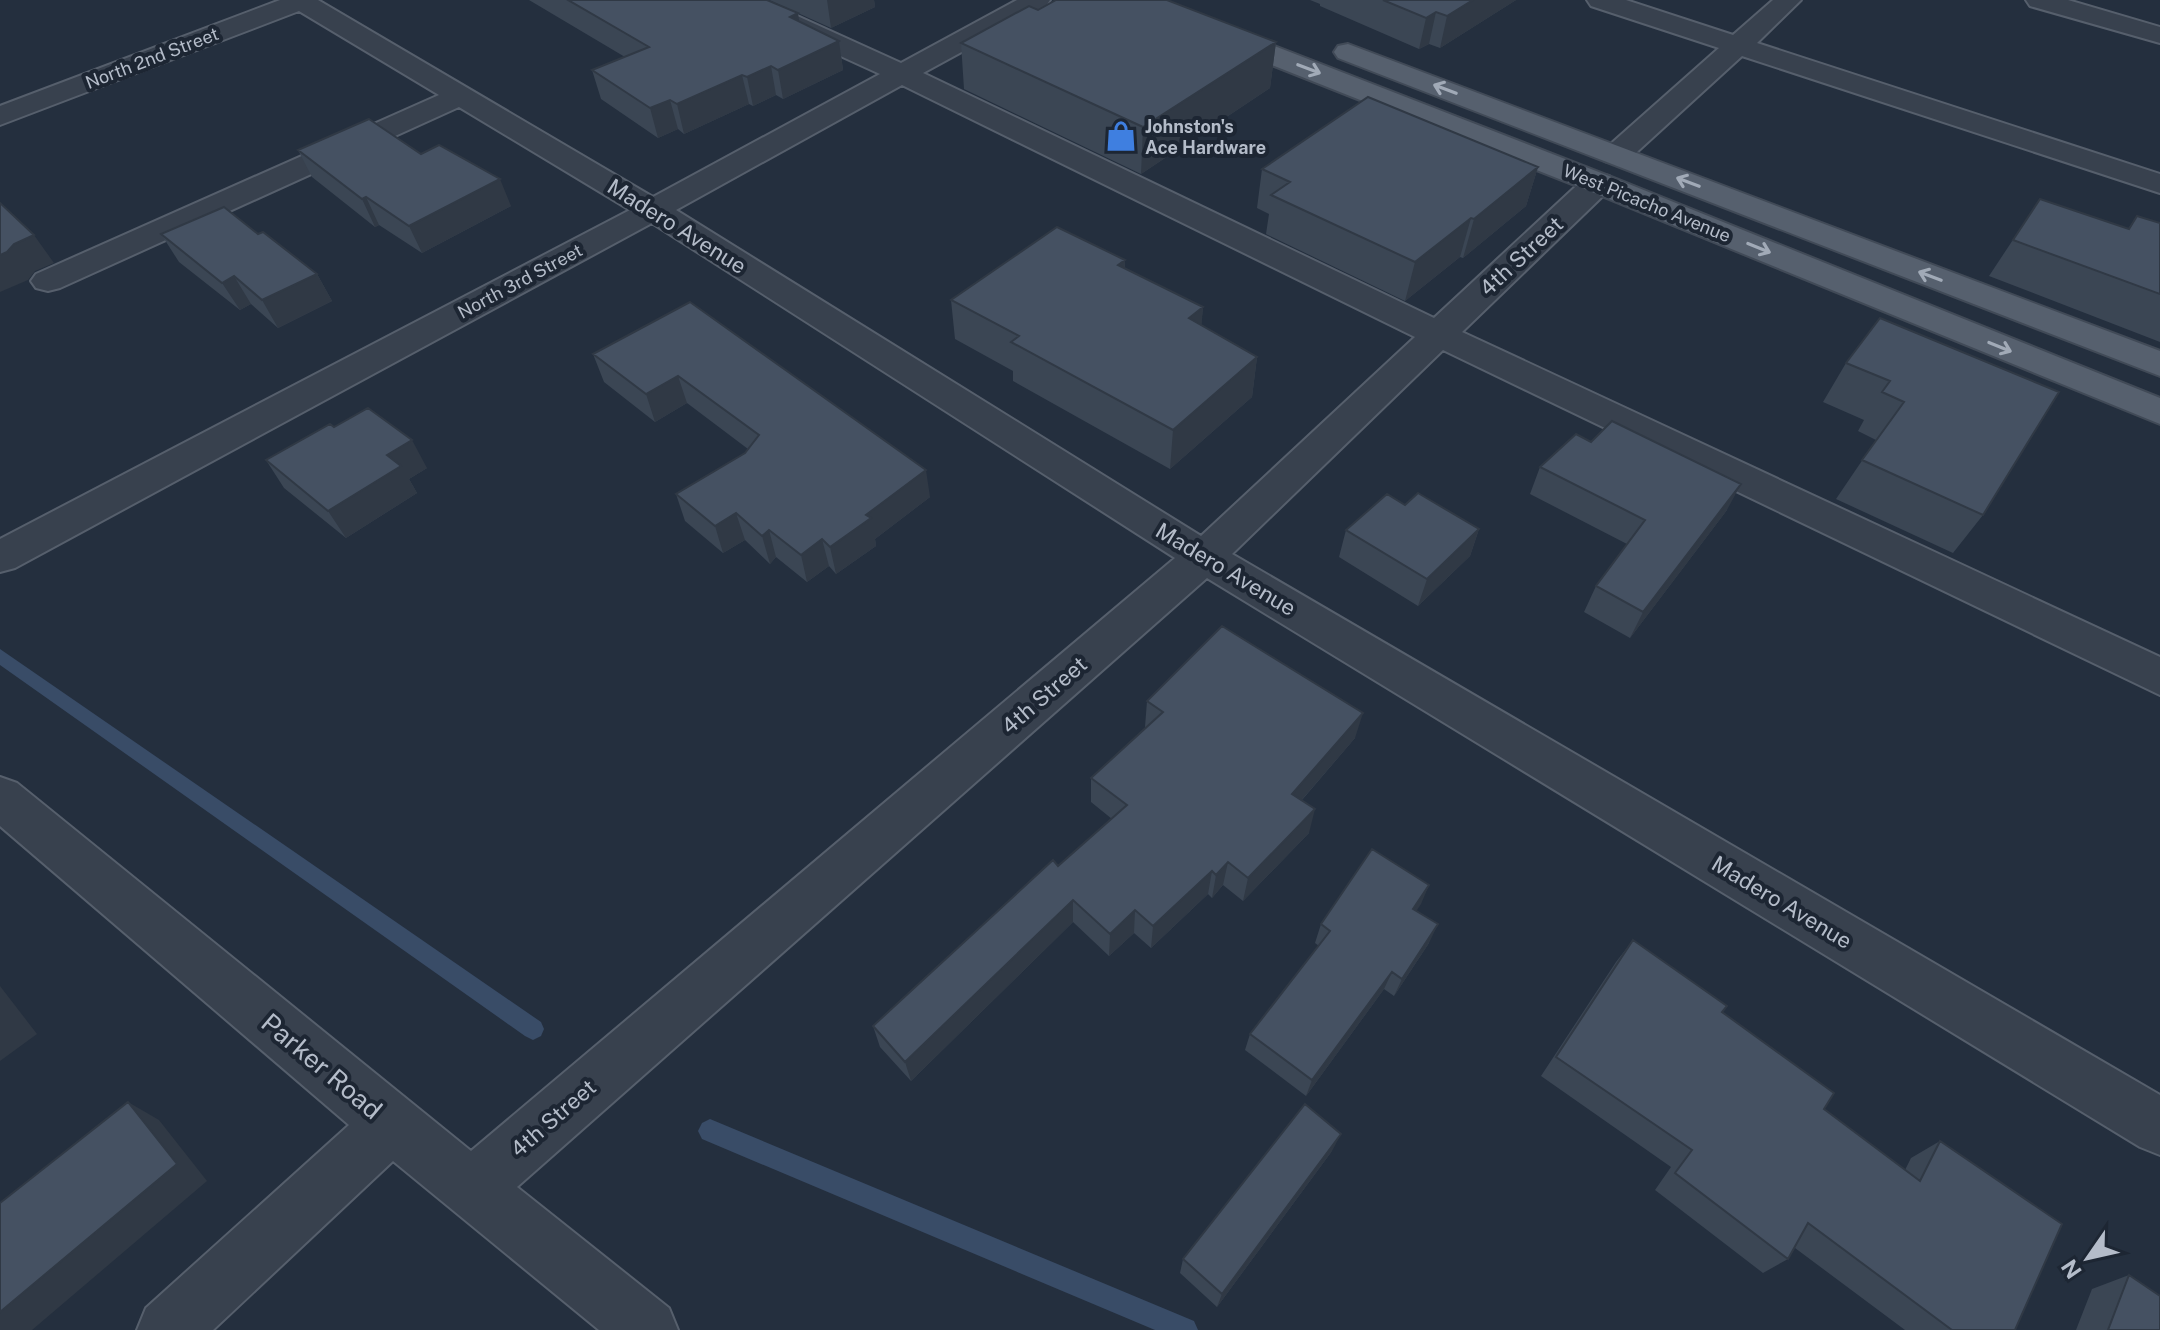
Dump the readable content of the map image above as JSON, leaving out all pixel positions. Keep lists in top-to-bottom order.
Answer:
{
  "streets": {
    "main road": ["West Picacho Avenue"],
    "street": [
      "North 2nd Street",
      "Madero Avenue",
      "4th Street",
      "North 3rd Street",
      "Parker Road"
    ]
  },
  "crossings": [
    ["North 2nd Street", "Madero Avenue"],
    ["West Picacho Avenue", "4th Street"],
    ["Madero Avenue", "4th Street"],
    ["Madero Avenue", "North 3rd Street"],
    ["4th Street", "Parker Road"]
  ],
  "places": {
    "shop": ["Johnston's Ace Hardware"]
  },
  "north": "bottom left"
}
